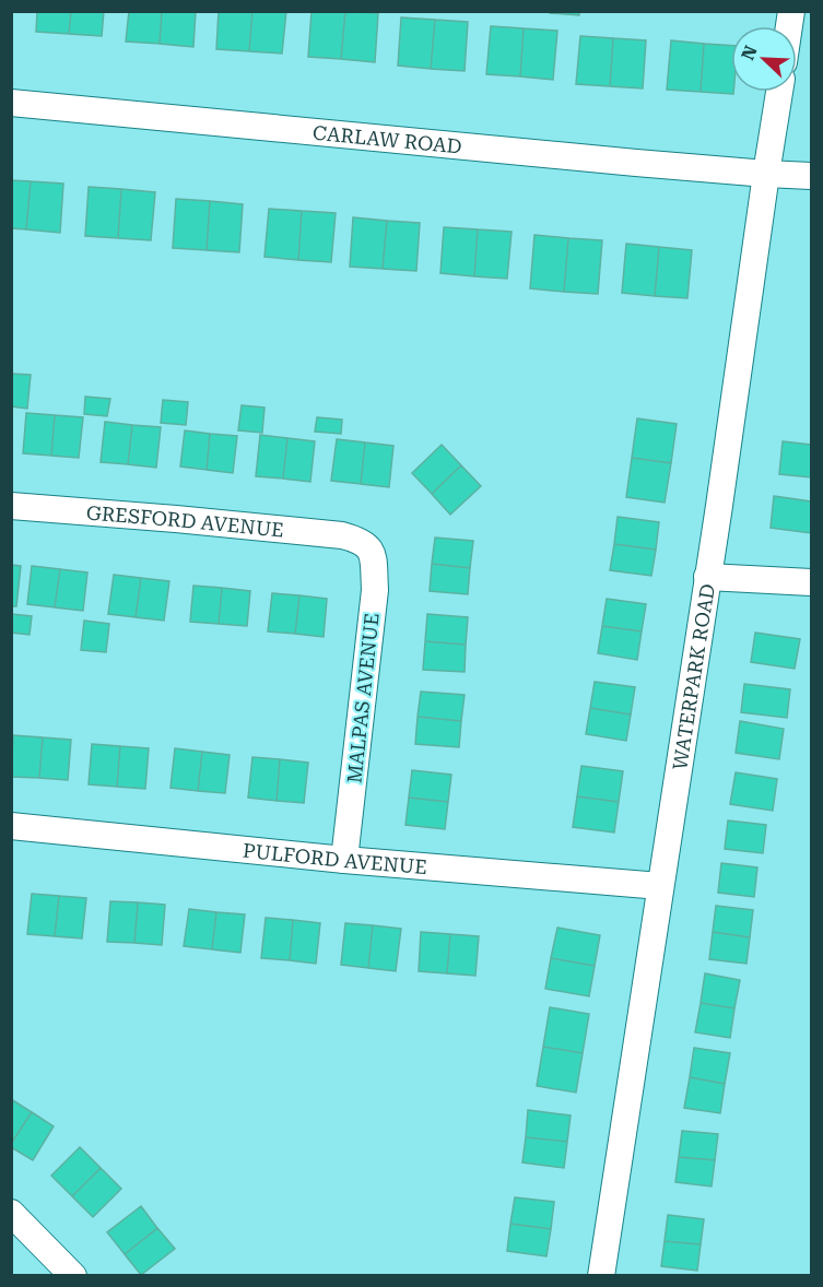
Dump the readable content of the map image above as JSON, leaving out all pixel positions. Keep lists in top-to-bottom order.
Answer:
{
  "streets": {
    "street": [
      "CARLAW ROAD",
      "GRESFORD AVENUE",
      "WATERPARK ROAD",
      "MALPAS AVENUE",
      "PULFORD AVENUE"
    ]
  },
  "crossings": [
    ["CARLAW ROAD", "WATERPARK ROAD"],
    ["GRESFORD AVENUE", "MALPAS AVENUE"],
    ["WATERPARK ROAD", "PULFORD AVENUE"],
    ["MALPAS AVENUE", "PULFORD AVENUE"]
  ],
  "north": "top left"
}
